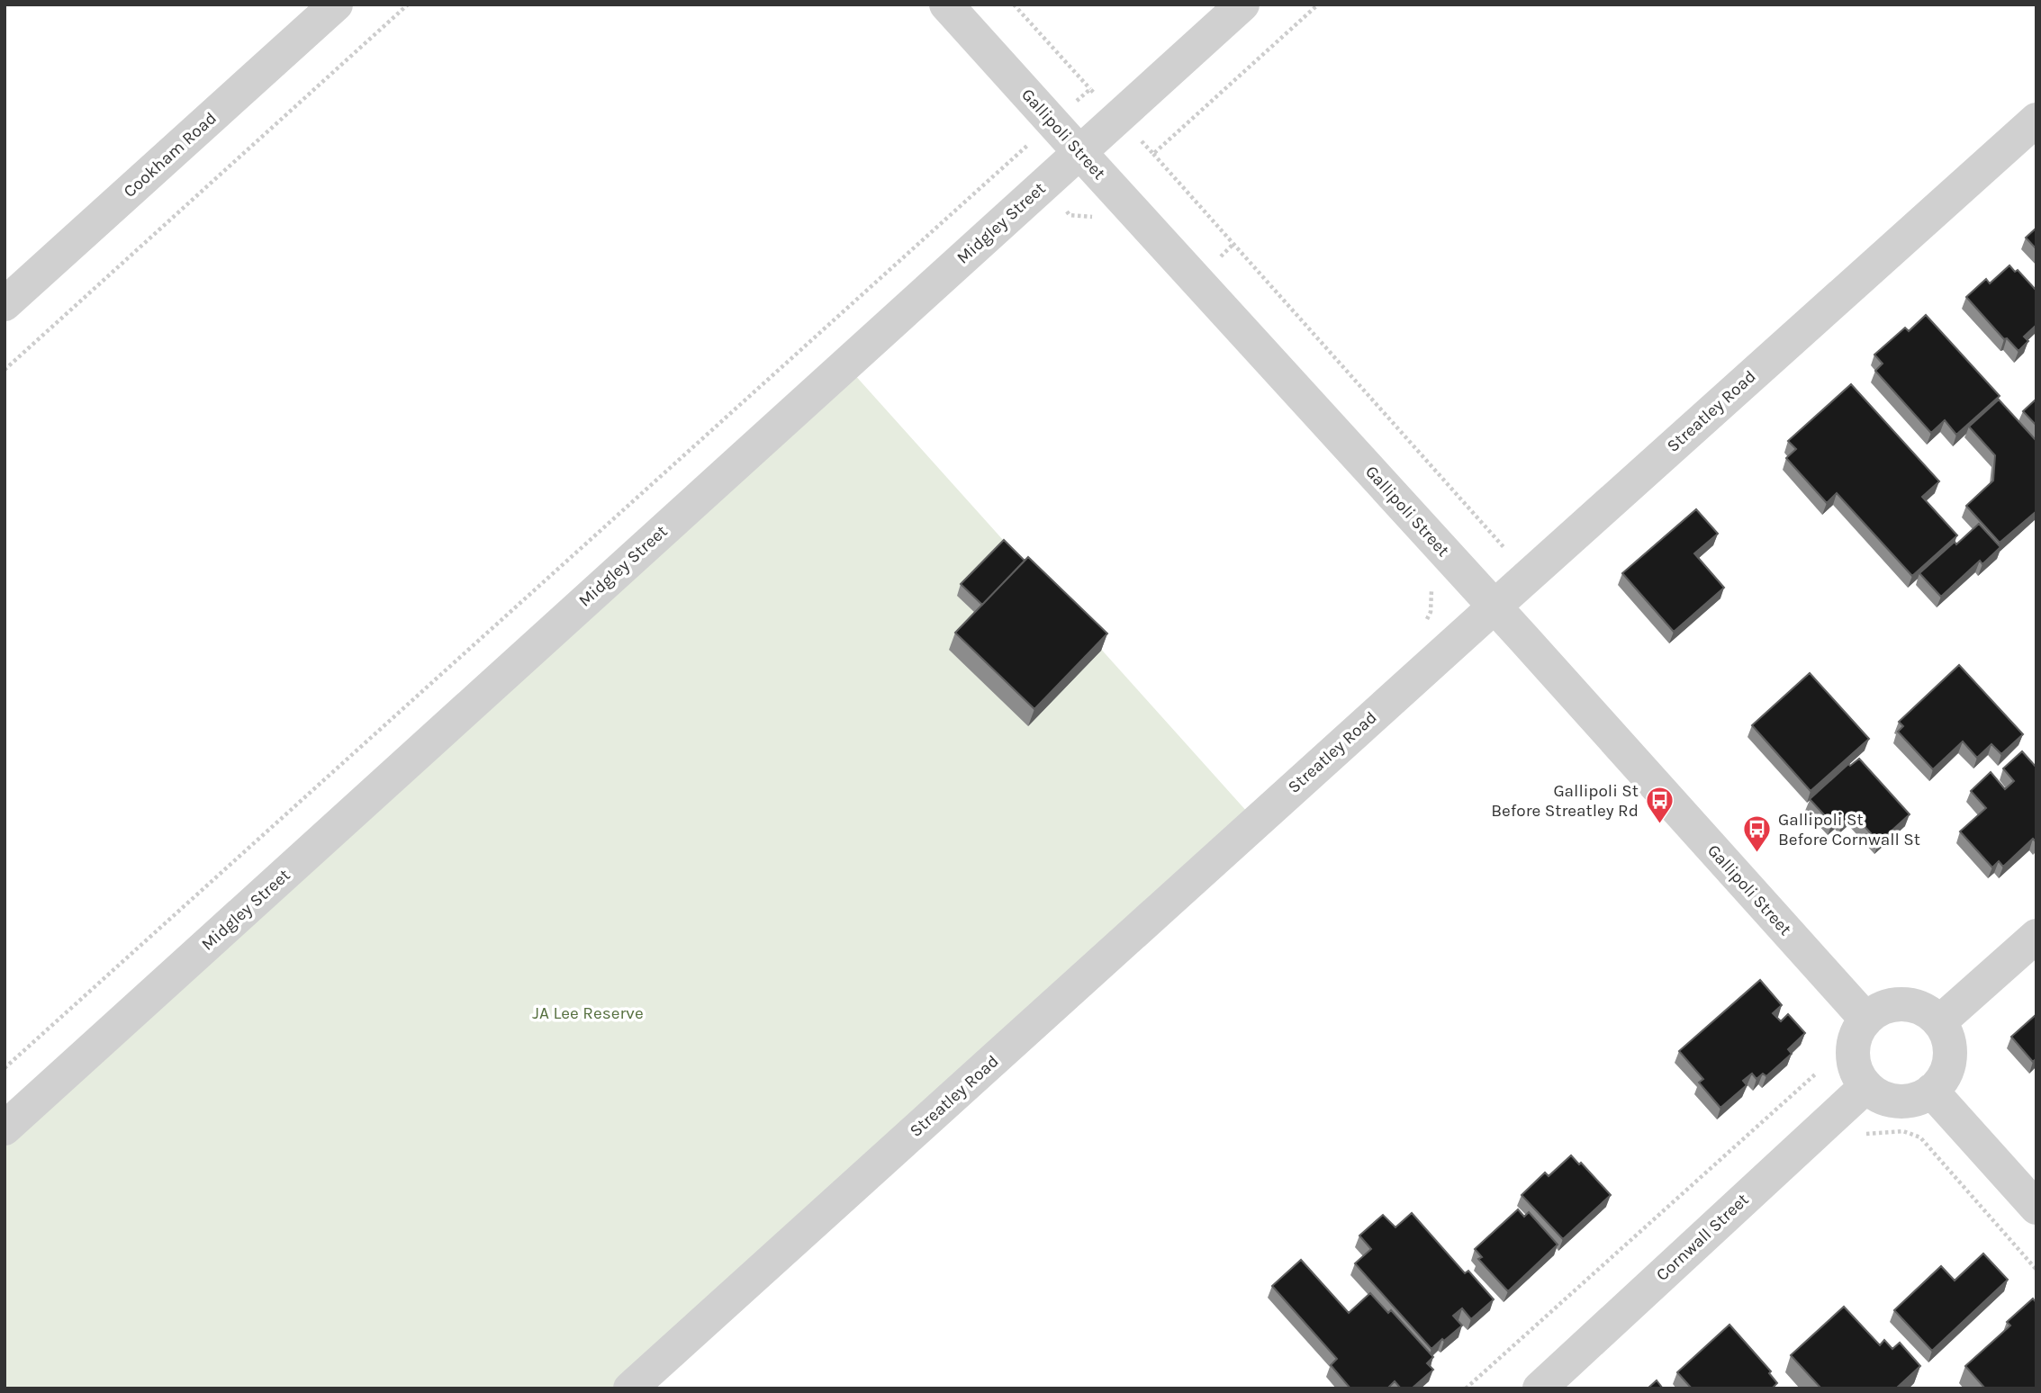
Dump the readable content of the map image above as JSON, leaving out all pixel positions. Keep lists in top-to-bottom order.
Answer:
{
  "streets": {
    "street": [
      "Gallipoli Street",
      "Cookham Road",
      "Midgley Street",
      "Streatley Road",
      "Cornwall Street"
    ]
  },
  "crossings": [
    ["Gallipoli Street", "Midgley Street"],
    ["Gallipoli Street", "Streatley Road"],
    ["Gallipoli Street", "Cornwall Street"]
  ],
  "parks": ["JA Lee Reserve"],
  "places": {
    "bus stop": ["Gallipoli St Before Streatley Rd", "Gallipoli St Before Cornwall St"]
  }
}
